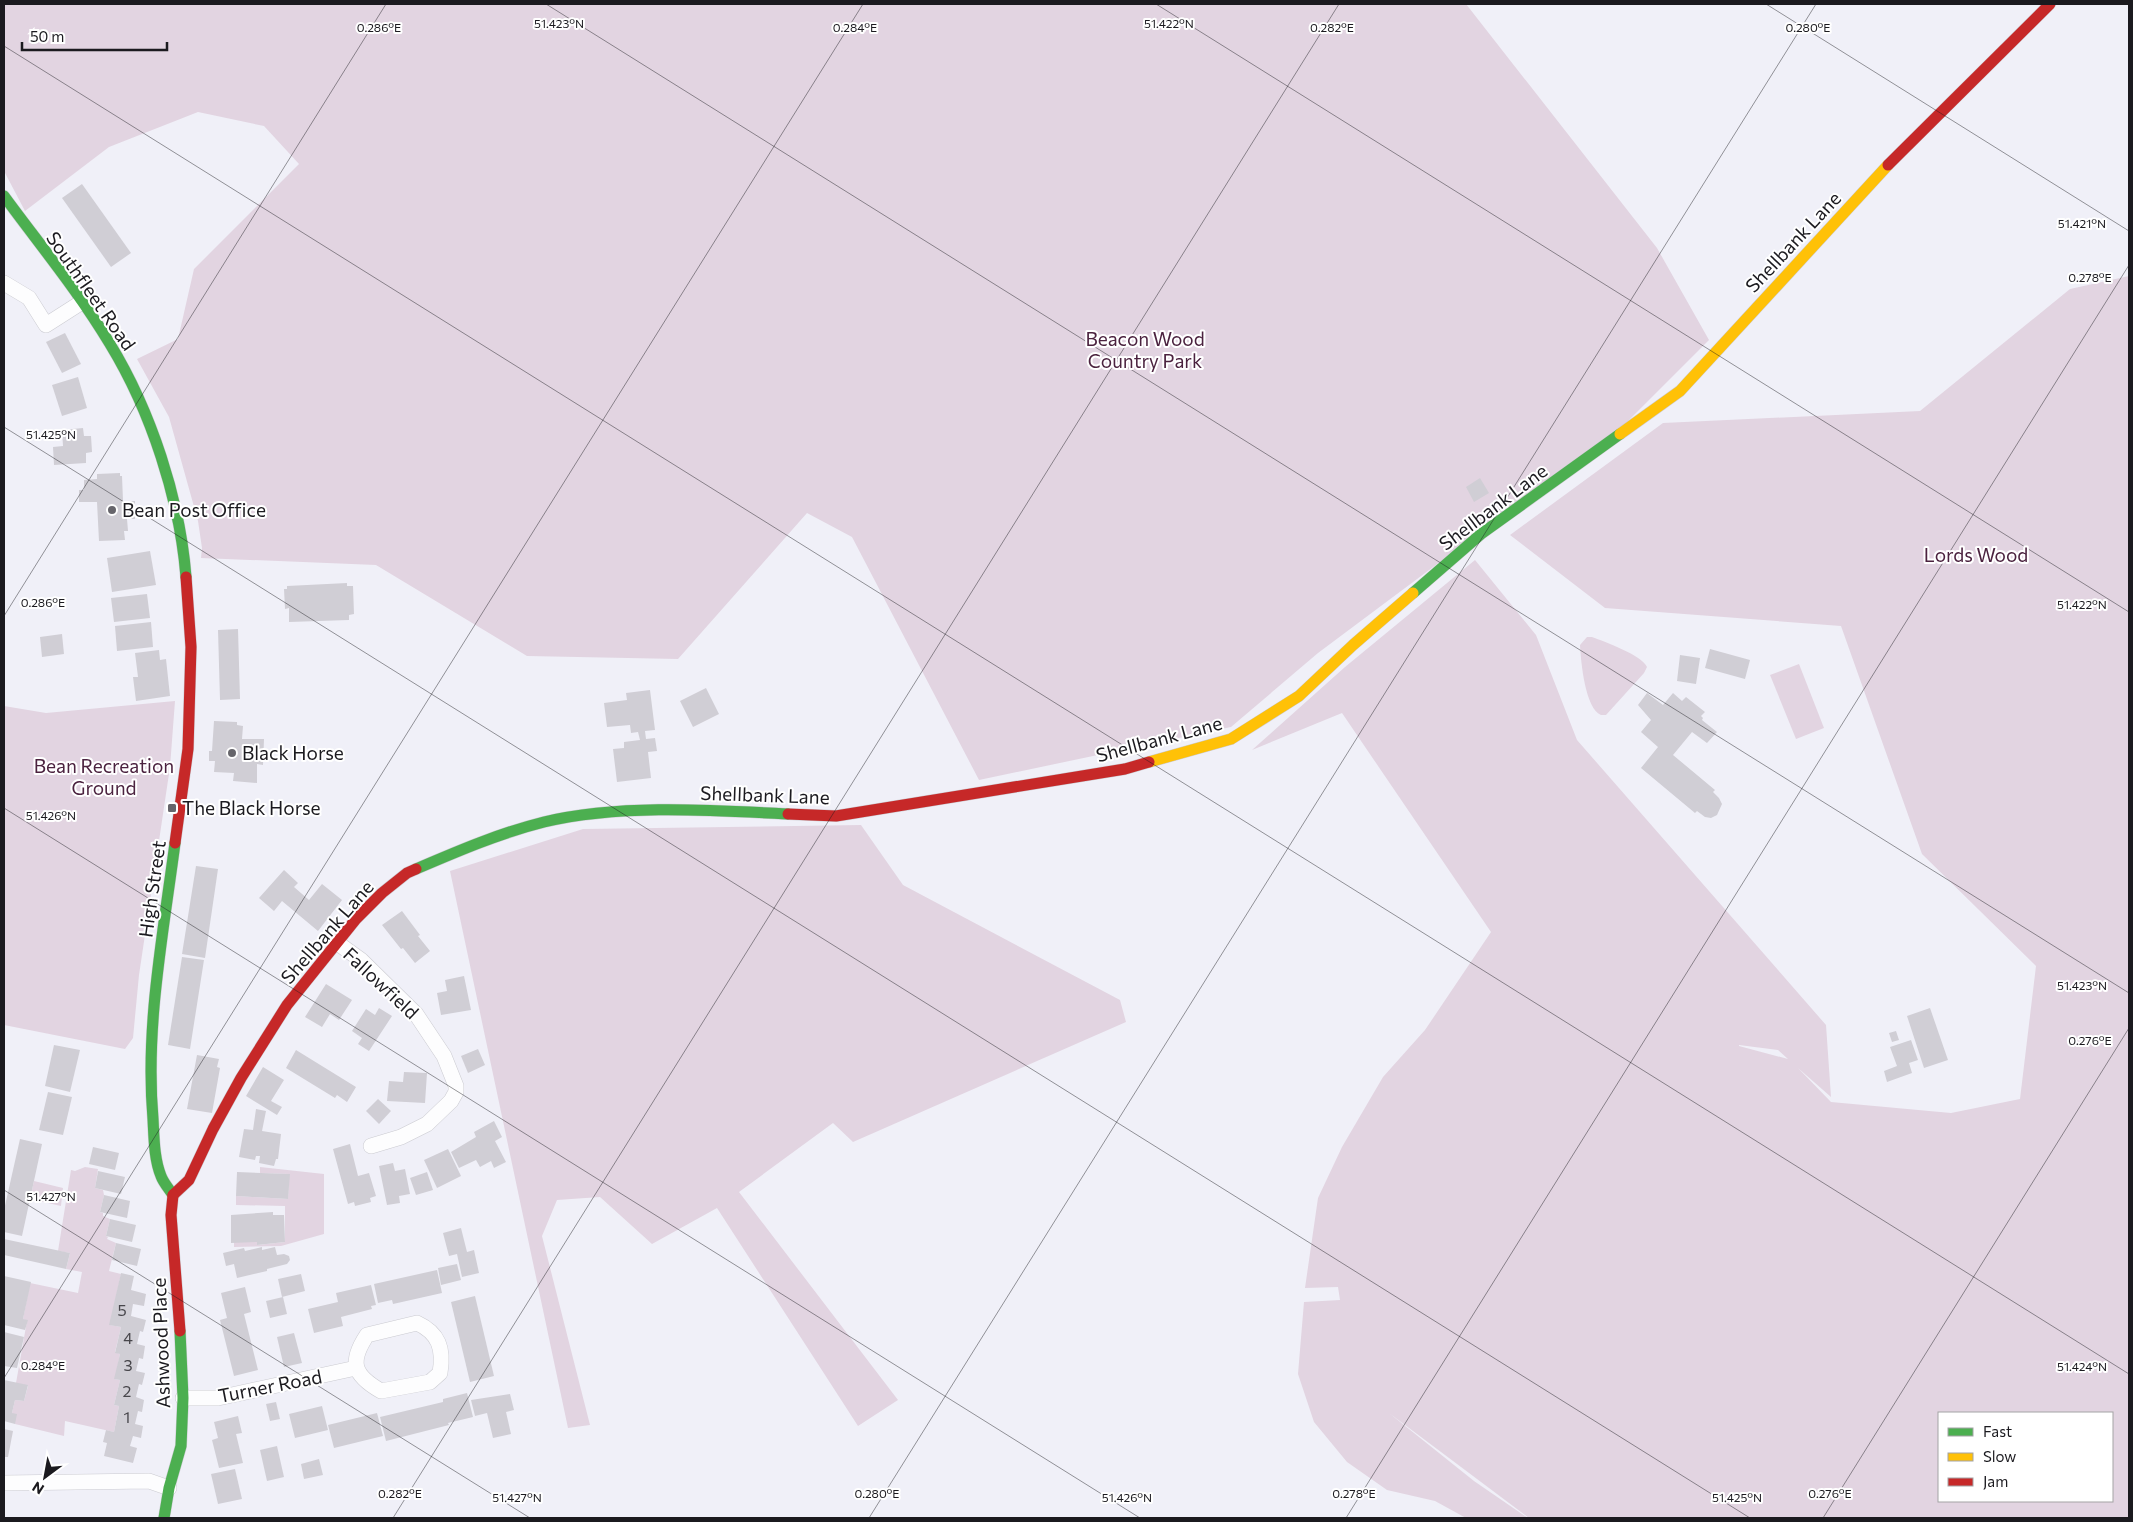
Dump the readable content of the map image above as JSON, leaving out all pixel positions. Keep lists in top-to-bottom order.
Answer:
{
  "streets": {
    "street": [
      "Shellbank Lane",
      "Southfleet Road",
      "High Street",
      "Fallowfield",
      "Ashwood Place",
      "Turner Road"
    ]
  },
  "crossings": [
    ["Shellbank Lane", "High Street"],
    ["Shellbank Lane", "Fallowfield"],
    ["Shellbank Lane", "Ashwood Place"],
    ["Southfleet Road", "High Street"],
    ["High Street", "Ashwood Place"],
    ["Ashwood Place", "Turner Road"]
  ],
  "parks": ["Beacon Wood Country Park", "Lords Wood", "Bean Recreation Ground"],
  "places": {
    "other": ["Bean Post Office", "Black Horse"],
    "transit": ["The Black Horse"]
  },
  "house_numbers": [
    "5",
    "4",
    "3",
    "2",
    "1"
  ],
  "legend": ["Fast", "Slow", "Jam"],
  "scale_bar": "50 m",
  "north": "bottom left",
  "coordinates": [
    "51.422°N",
    "51.423°N",
    "0.286°E",
    "0.284°E",
    "0.282°E",
    "0.280°E",
    "51.421°N",
    "0.278°E",
    "51.425°N",
    "51.426°N",
    "0.276°E",
    "51.427°N",
    "51.424°N"
  ]
}
